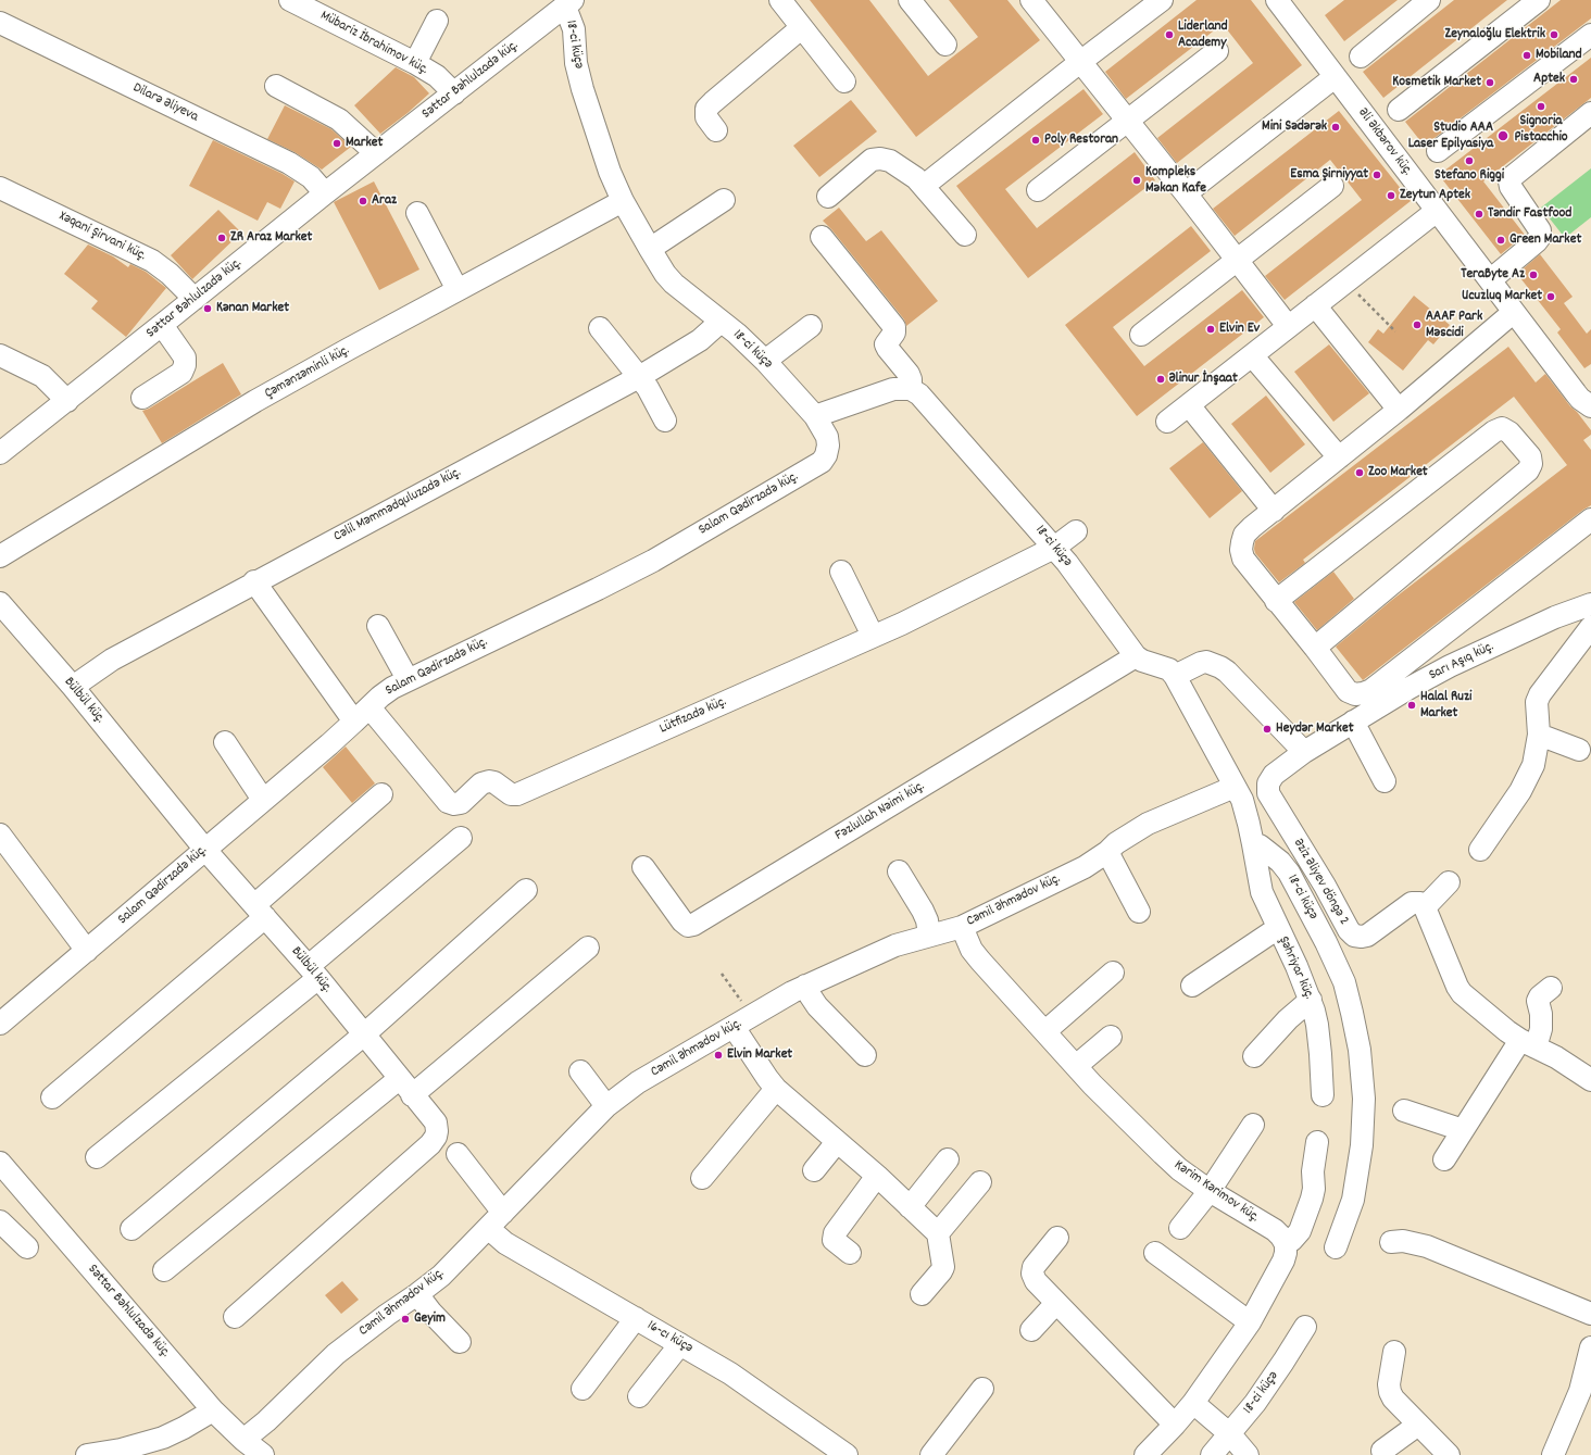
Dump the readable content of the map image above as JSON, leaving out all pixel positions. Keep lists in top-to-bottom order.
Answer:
{
  "streets": {
    "street": [
      "Mübariz İbrahimov küç.",
      "18-ci küçə",
      "Səttar Bəhlulzadə küç.",
      "Dilarə Əliyeva",
      "Əli Əkbərov küç.",
      "Xəqani Şirvani küç.",
      "Çəmənzəminli küç.",
      "Salam Qədirzadə küç.",
      "Cəlil Məmmədquluzadə küç.",
      "Sarı Aşıq küç.",
      "Bülbül küç.",
      "Lütfizadə küç.",
      "Fəzlullah Nəimi küç.",
      "Əziz Əliyev döngə 2",
      "Cəmil Əhmədov küç.",
      "Şəhriyar küç.",
      "Kərim Kərimov küç.",
      "16-cı küçə"
    ]
  },
  "crossings": [
    ["Mübariz İbrahimov küç.", "Səttar Bəhlulzadə küç."],
    ["18-ci küçə", "Səttar Bəhlulzadə küç."],
    ["18-ci küçə", "Çəmənzəminli küç."],
    ["18-ci küçə", "Salam Qədirzadə küç."],
    ["18-ci küçə", "Cəlil Məmmədquluzadə küç."],
    ["18-ci küçə", "Lütfizadə küç."],
    ["18-ci küçə", "Fəzlullah Nəimi küç."],
    ["18-ci küçə", "Şəhriyar küç."],
    ["Səttar Bəhlulzadə küç.", "Dilarə Əliyeva"],
    ["Səttar Bəhlulzadə küç.", "Xəqani Şirvani küç."],
    ["Səttar Bəhlulzadə küç.", "Cəmil Əhmədov küç."],
    ["Salam Qədirzadə küç.", "Bülbül küç."],
    ["Salam Qədirzadə küç.", "Lütfizadə küç."],
    ["Cəlil Məmmədquluzadə küç.", "Bülbül küç."],
    ["Sarı Aşıq küç.", "Əziz Əliyev döngə 2"],
    ["Cəmil Əhmədov küç.", "Kərim Kərimov küç."],
    ["Cəmil Əhmədov küç.", "16-cı küçə"]
  ],
  "places": [
    "Liderland Academy",
    "Zeynaloğlu Elektrik",
    "Mobiland",
    "Aptek",
    "Kosmetik Market",
    "Signoria Pistacchio",
    "Mini Sədərək",
    "Studio AAA Laser Epilyasiya",
    "Poly Restoran",
    "Market",
    "Stefano Riggi",
    "Esma Şirniyyat",
    "Kompleks Məkan Kafe",
    "Zeytun Aptek",
    "Araz",
    "Təndir Fastfood",
    "ZR Araz Market",
    "Green Market",
    "TeraByte Az",
    "Ucuzluq Market",
    "Kənan Market",
    "AAAF Park Məscidi",
    "Elvin Ev",
    "Əlinur İnşaat",
    "Zoo Market",
    "Halal Ruzi Market",
    "Heydər Market",
    "Elvin Market",
    "Geyim"
  ]
}
